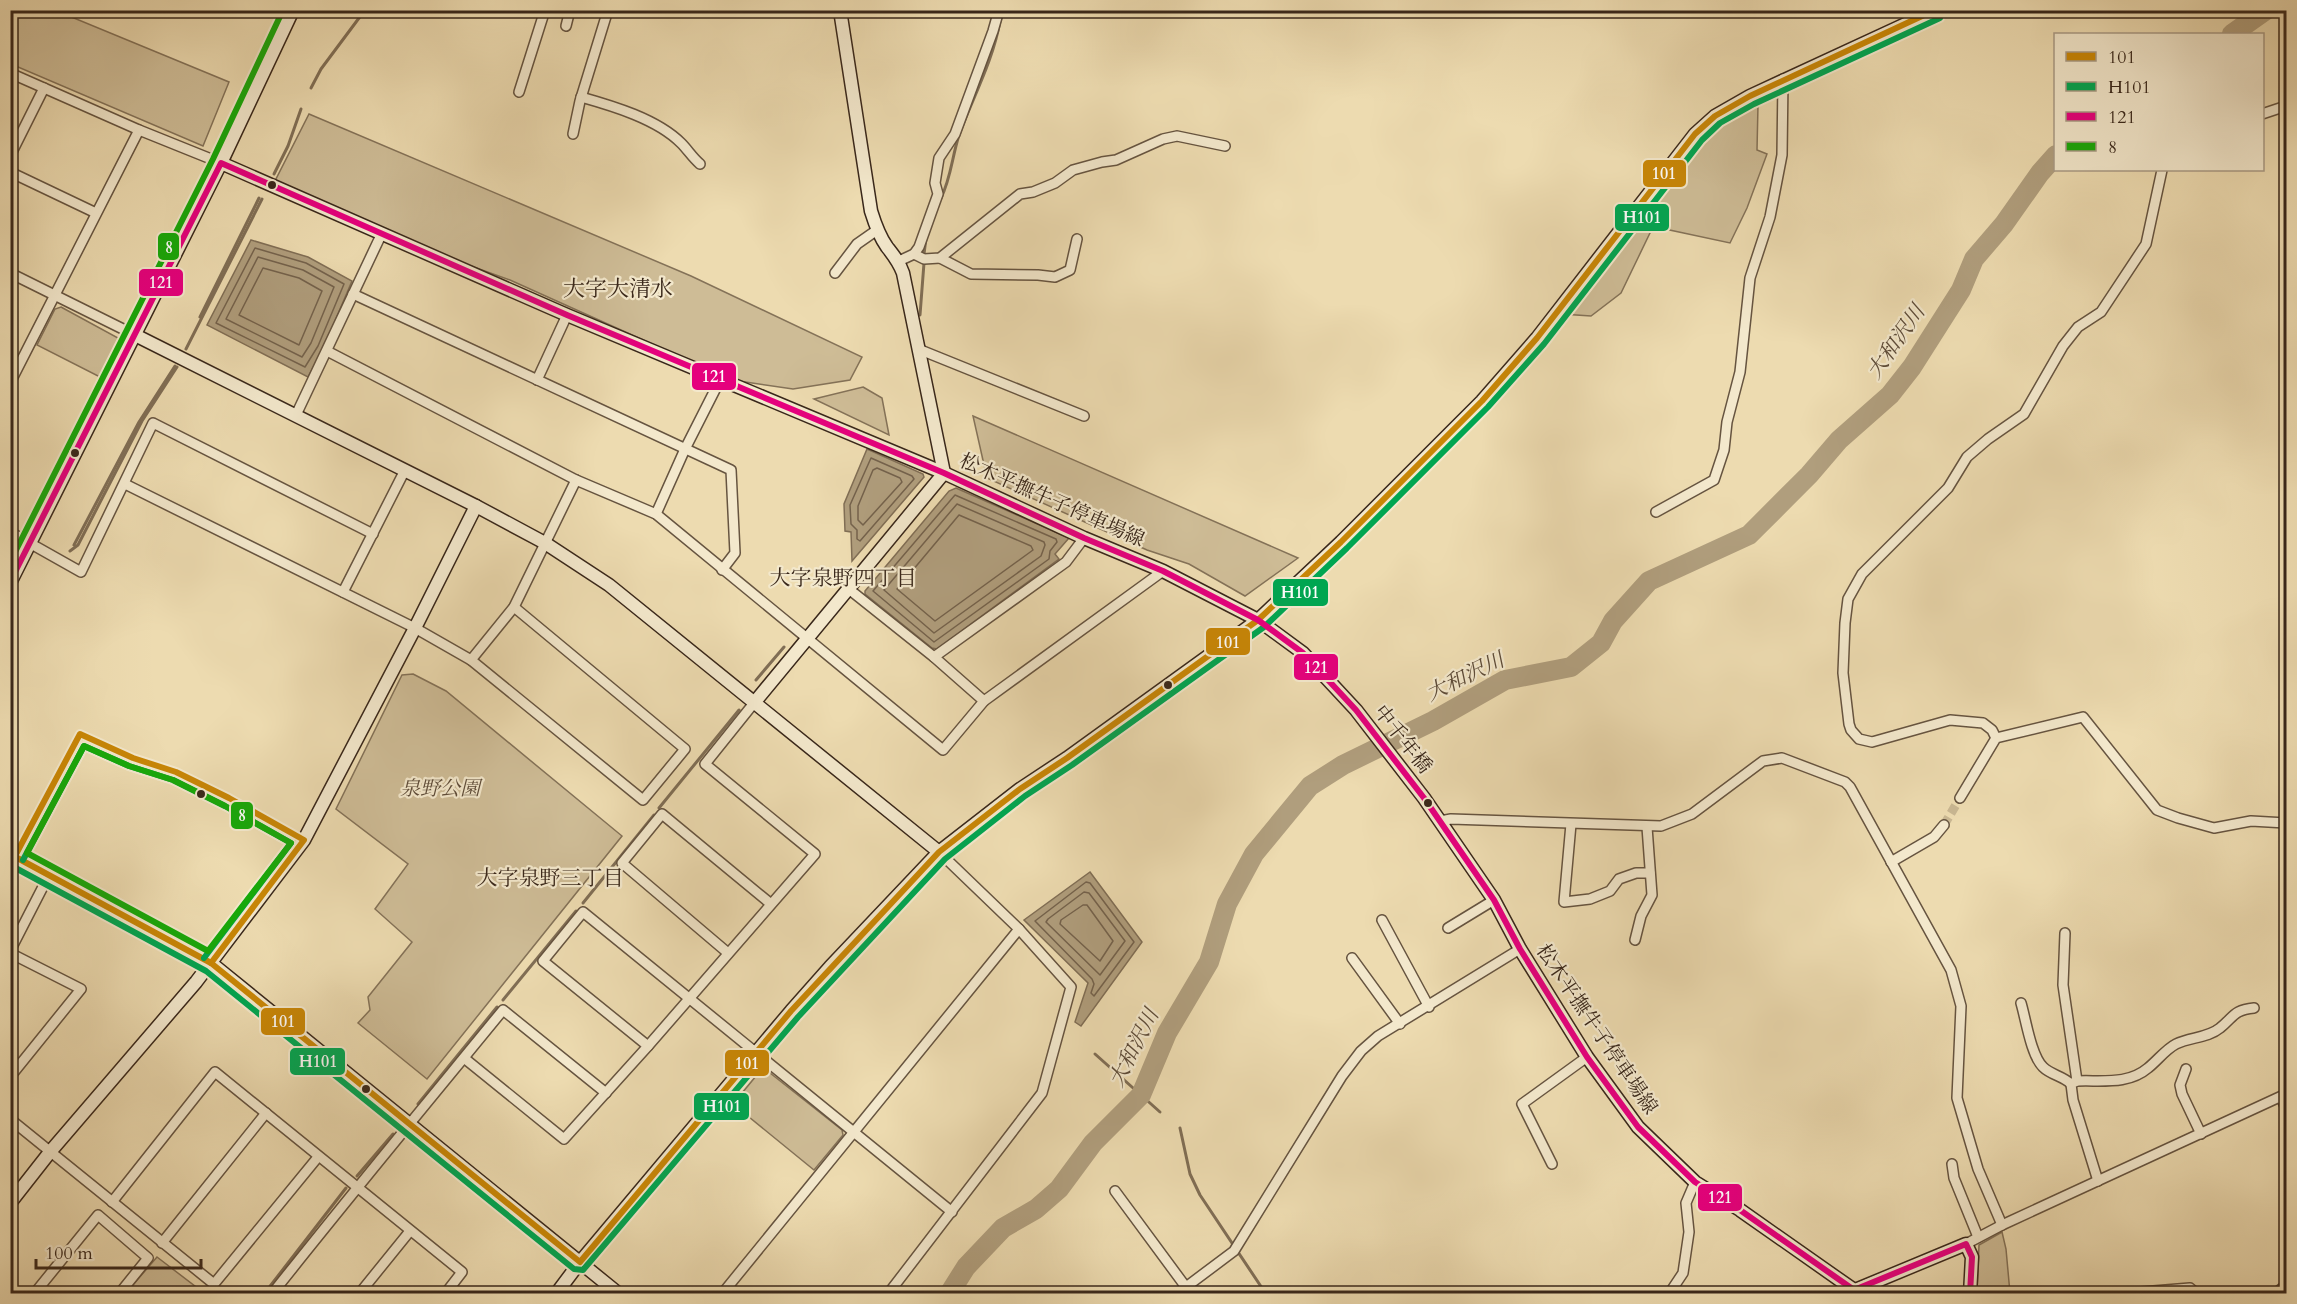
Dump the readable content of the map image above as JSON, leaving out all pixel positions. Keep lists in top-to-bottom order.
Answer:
{
  "streets": {
    "street": ["松木平撫牛子停車場線", "中千年橋"]
  },
  "crossings": [
    ["松木平撫牛子停車場線", "中千年橋"]
  ],
  "districts": ["大字大清水", "大字泉野四丁目", "大字泉野三丁目"],
  "water": ["大和沢川"],
  "parks": ["泉野公園"],
  "lines": [
    "transit line 101",
    "transit line 8",
    "transit line H101",
    "transit line 121"
  ],
  "legend": [
    "101",
    "H101",
    "121",
    "8"
  ],
  "scale_bar": "100 m"
}
